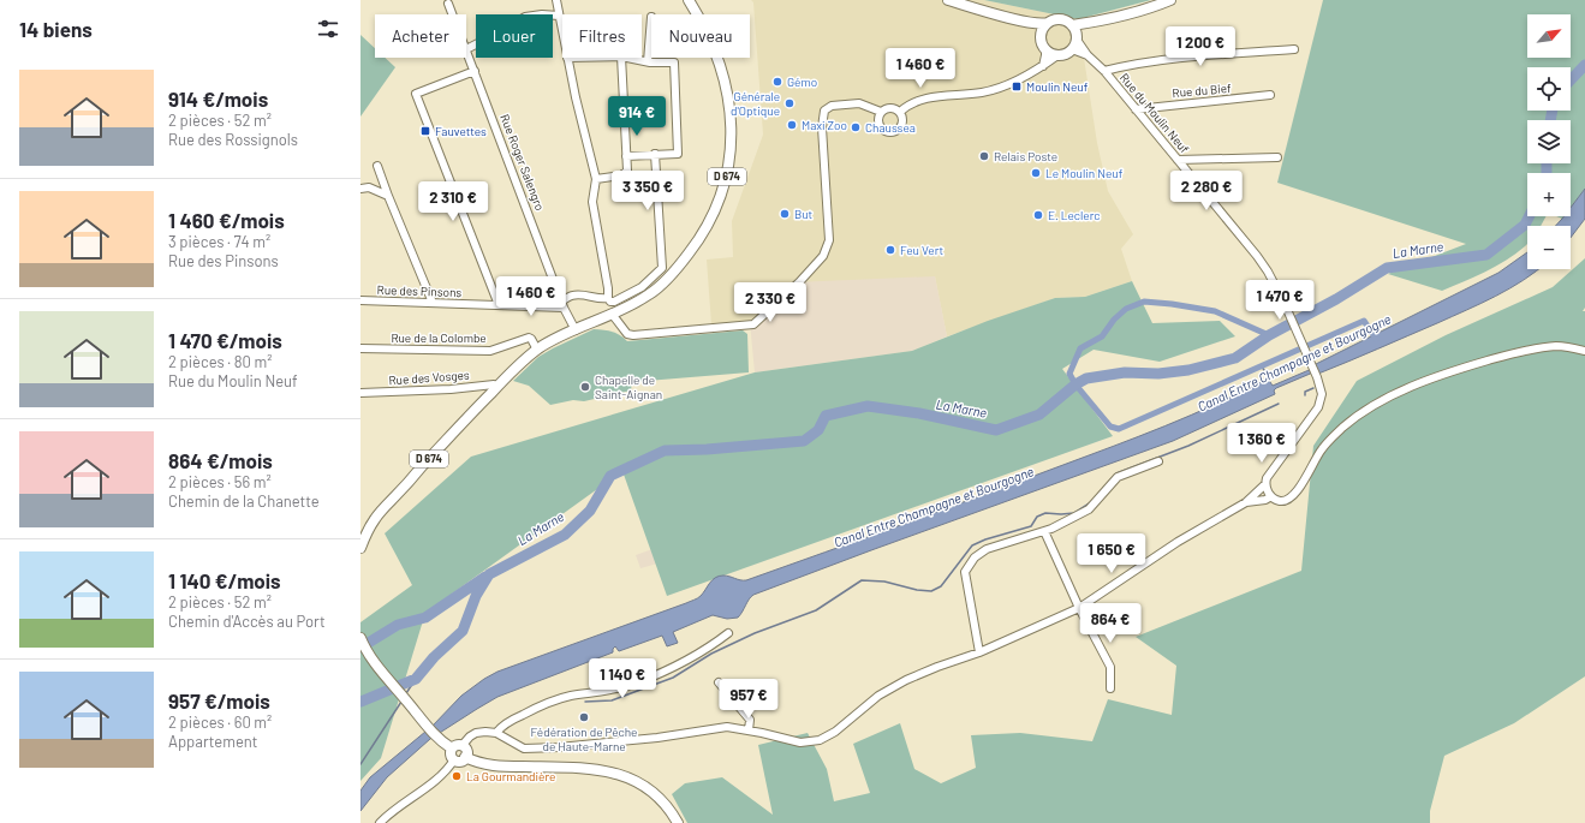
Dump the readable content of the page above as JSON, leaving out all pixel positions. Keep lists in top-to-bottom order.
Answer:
{
  "streets": {
    "main road": ["D 674"],
    "street": [
      "Rue du Bief",
      "Rue du Moulin Neuf",
      "Rue Roger Salengro",
      "Rue des Pinsons",
      "Rue de la Colombe",
      "Rue des Vosges"
    ]
  },
  "crossings": [
    ["Rue du Bief", "Rue du Moulin Neuf"],
    ["Rue Roger Salengro", "D 674"],
    ["Rue Roger Salengro", "Rue des Pinsons"],
    ["D 674", "Rue de la Colombe"],
    ["D 674", "Rue des Vosges"]
  ],
  "water": ["La Marne", "Canal Entre Champagne et Bourgogne"],
  "places": {
    "other": [
      "Gémo",
      "Générale d'Optique",
      "Maxi Zoo",
      "Chaussea",
      "Relais Poste",
      "Le Moulin Neuf",
      "But",
      "E. Leclerc",
      "Feu Vert",
      "Chapelle de Saint-Aignan",
      "Fédération de Pêche de Haute-Marne",
      "La Gourmandière"
    ],
    "transit": ["Moulin Neuf", "Fauvettes"]
  },
  "north": "top right",
  "page": {
    "heading": "14 biens",
    "map_buttons": ["+", "−"],
    "chip": [
      "Acheter",
      "Louer",
      "Filtres",
      "Nouveau"
    ],
    "price": [
      "1 200 €",
      "1 460 €",
      "914 €",
      "3 350 €",
      "2 280 €",
      "2 310 €",
      "1 460 €",
      "1 470 €",
      "2 330 €",
      "1 360 €",
      "1 650 €",
      "864 €",
      "1 140 €",
      "957 €"
    ],
    "list": [
      {
        "name": "914 €/mois",
        "note": "2 pièces · 52 m² · Rue des Rossignols"
      },
      {
        "name": "1 460 €/mois",
        "note": "3 pièces · 74 m² · Rue des Pinsons"
      },
      {
        "name": "1 470 €/mois",
        "note": "2 pièces · 80 m² · Rue du Moulin Neuf"
      },
      {
        "name": "864 €/mois",
        "note": "2 pièces · 56 m² · Chemin de la Chanette"
      },
      {
        "name": "1 140 €/mois",
        "note": "2 pièces · 52 m² · Chemin d'Accès au Port"
      },
      {
        "name": "957 €/mois",
        "note": "2 pièces · 60 m² · Appartement"
      }
    ]
  }
}
